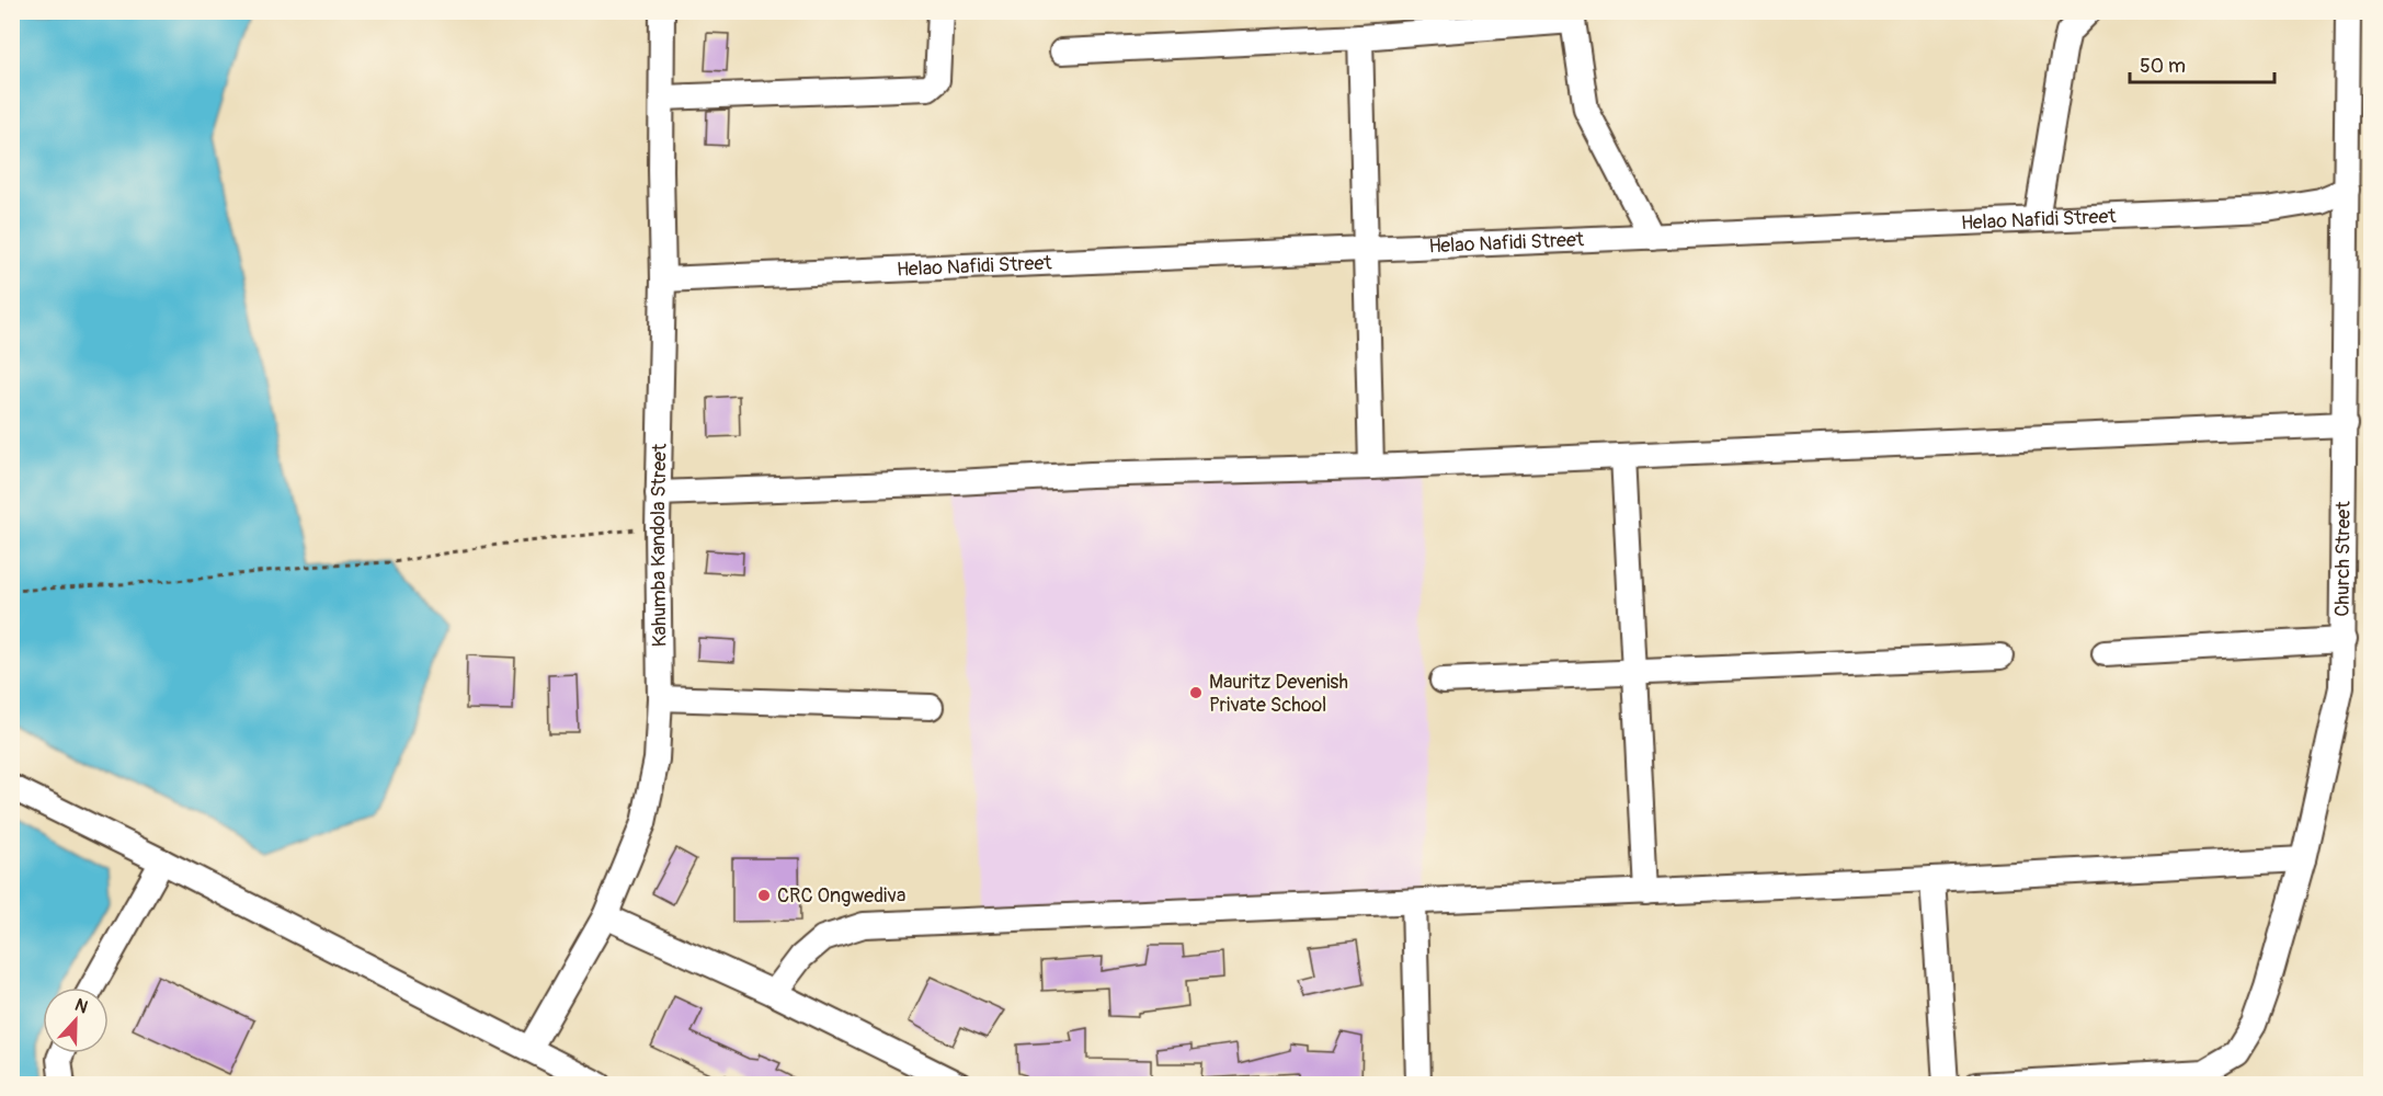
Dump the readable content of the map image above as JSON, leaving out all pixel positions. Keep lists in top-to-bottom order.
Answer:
{
  "streets": {
    "street": ["Helao Nafidi Street", "Kahumba Kandola Street", "Church Street"]
  },
  "crossings": [
    ["Helao Nafidi Street", "Kahumba Kandola Street"],
    ["Helao Nafidi Street", "Church Street"]
  ],
  "places": ["Mauritz Devenish Private School", "CRC Ongwediva"],
  "scale_bar": "50 m",
  "north": "top"
}
